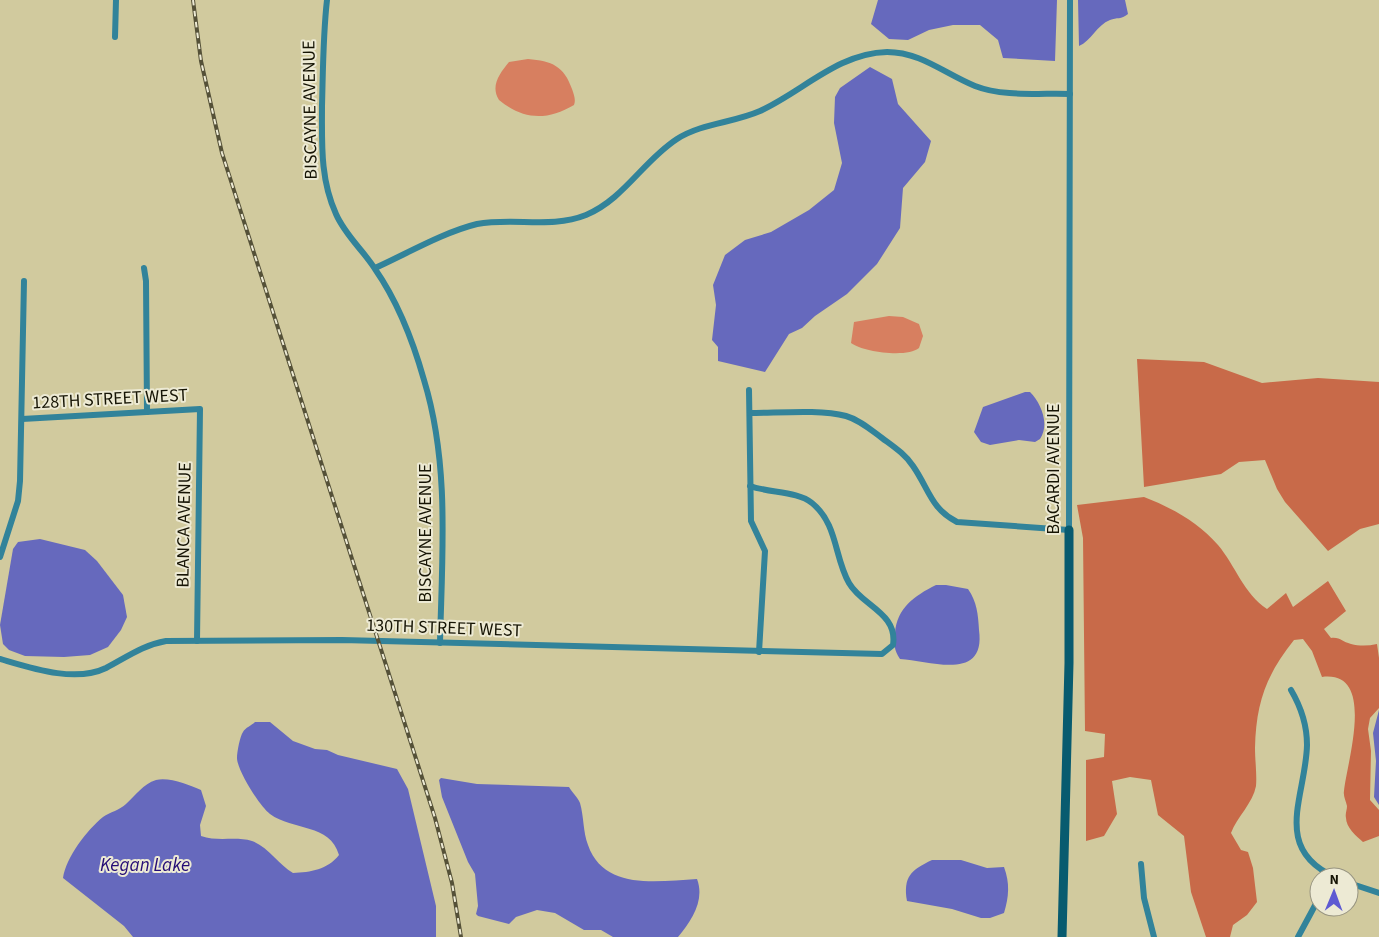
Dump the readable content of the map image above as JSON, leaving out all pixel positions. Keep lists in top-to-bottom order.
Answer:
{
  "streets": {
    "street": [
      "BISCAYNE AVENUE",
      "128TH STREET WEST",
      "BACARDI AVENUE",
      "BLANCA AVENUE",
      "130TH STREET WEST"
    ]
  },
  "crossings": [
    ["BISCAYNE AVENUE", "130TH STREET WEST"],
    ["128TH STREET WEST", "BLANCA AVENUE"],
    ["BLANCA AVENUE", "130TH STREET WEST"]
  ],
  "water": ["Kegan Lake"],
  "north": "top"
}
